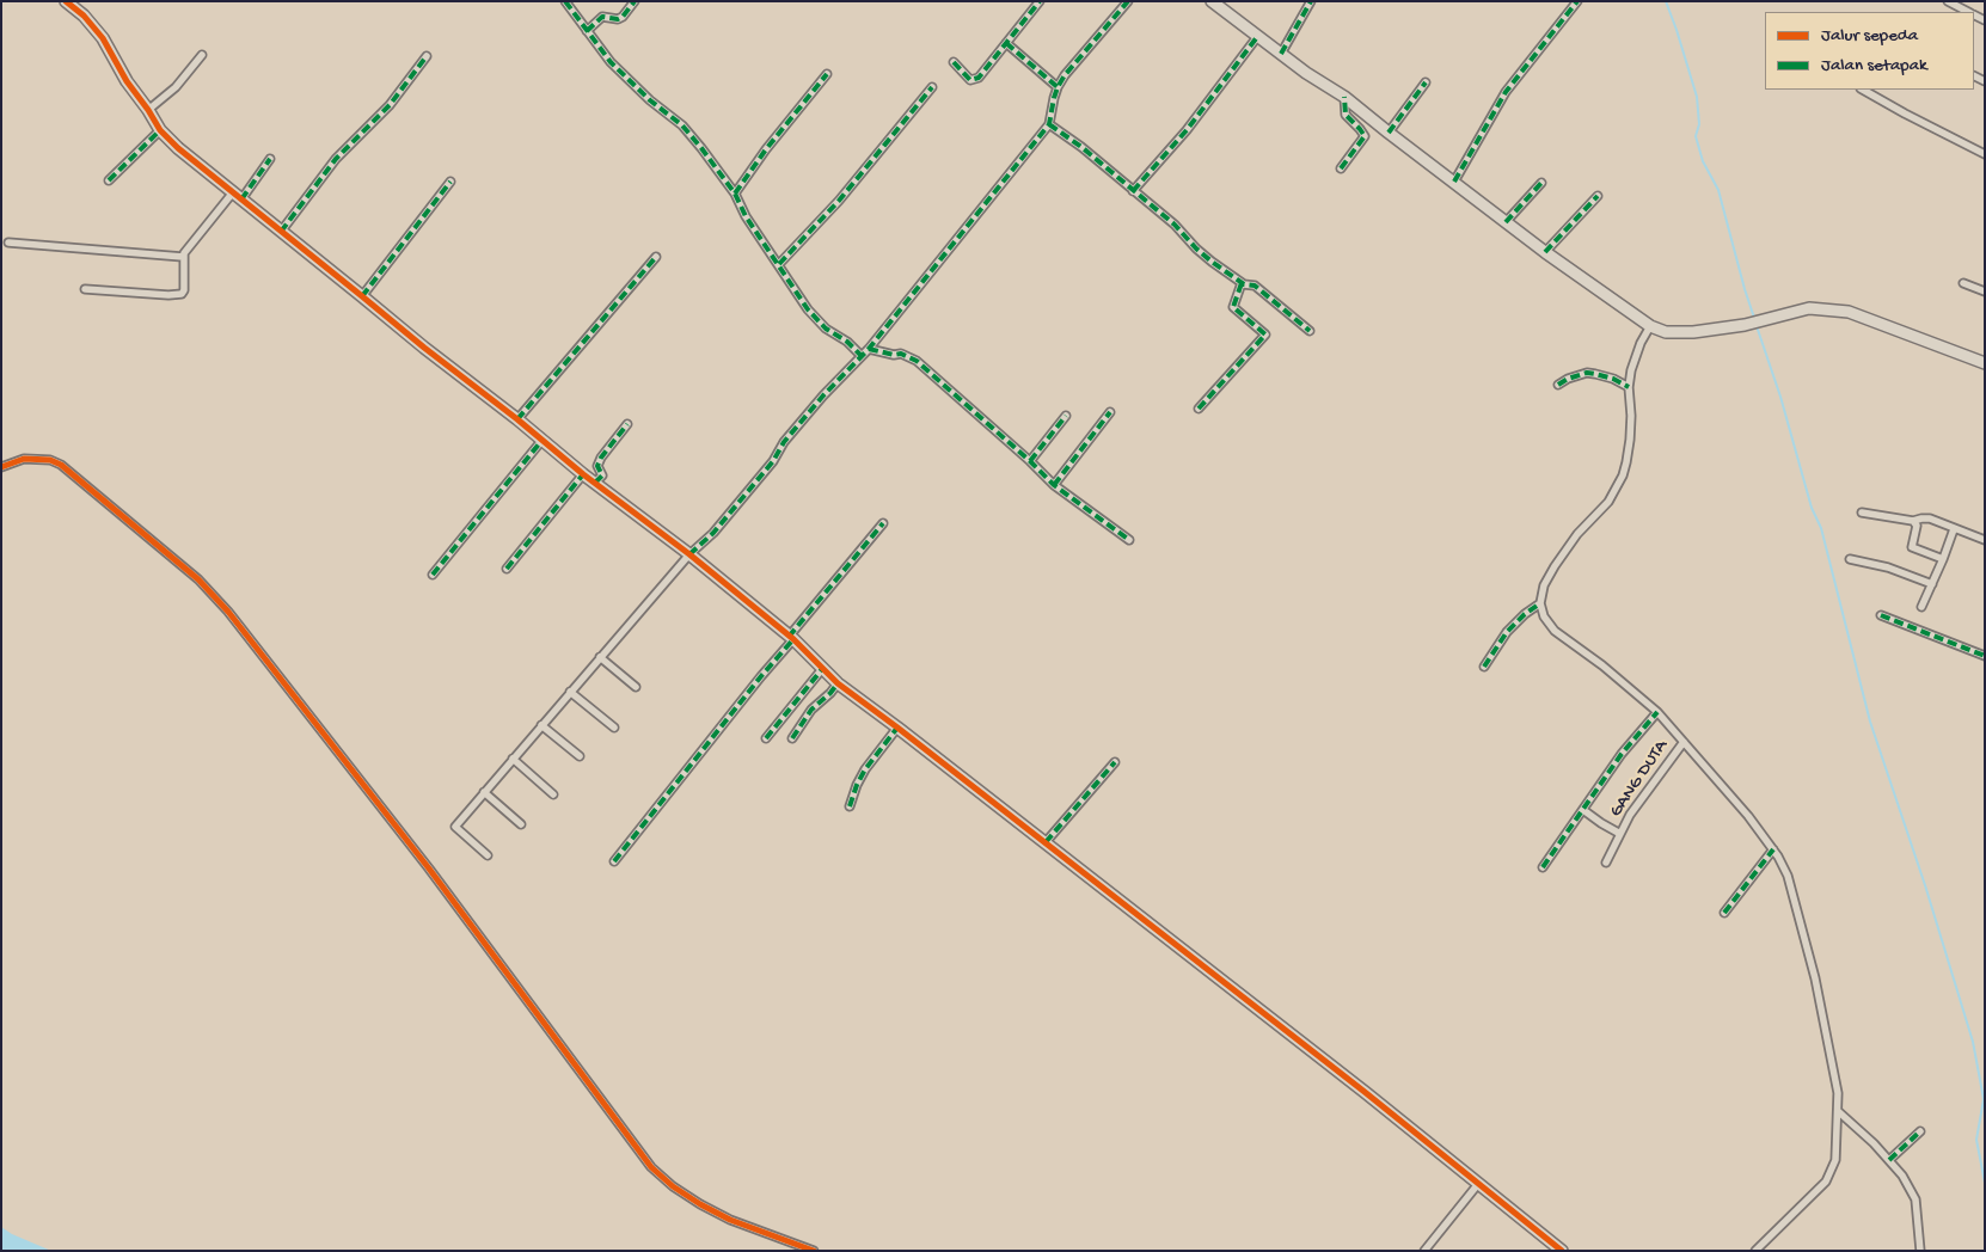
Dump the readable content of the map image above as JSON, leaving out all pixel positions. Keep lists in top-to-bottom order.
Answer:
{
  "streets": {
    "street": ["GANG DUTA"]
  },
  "legend": ["Jalur sepeda", "Jalan setapak"]
}
